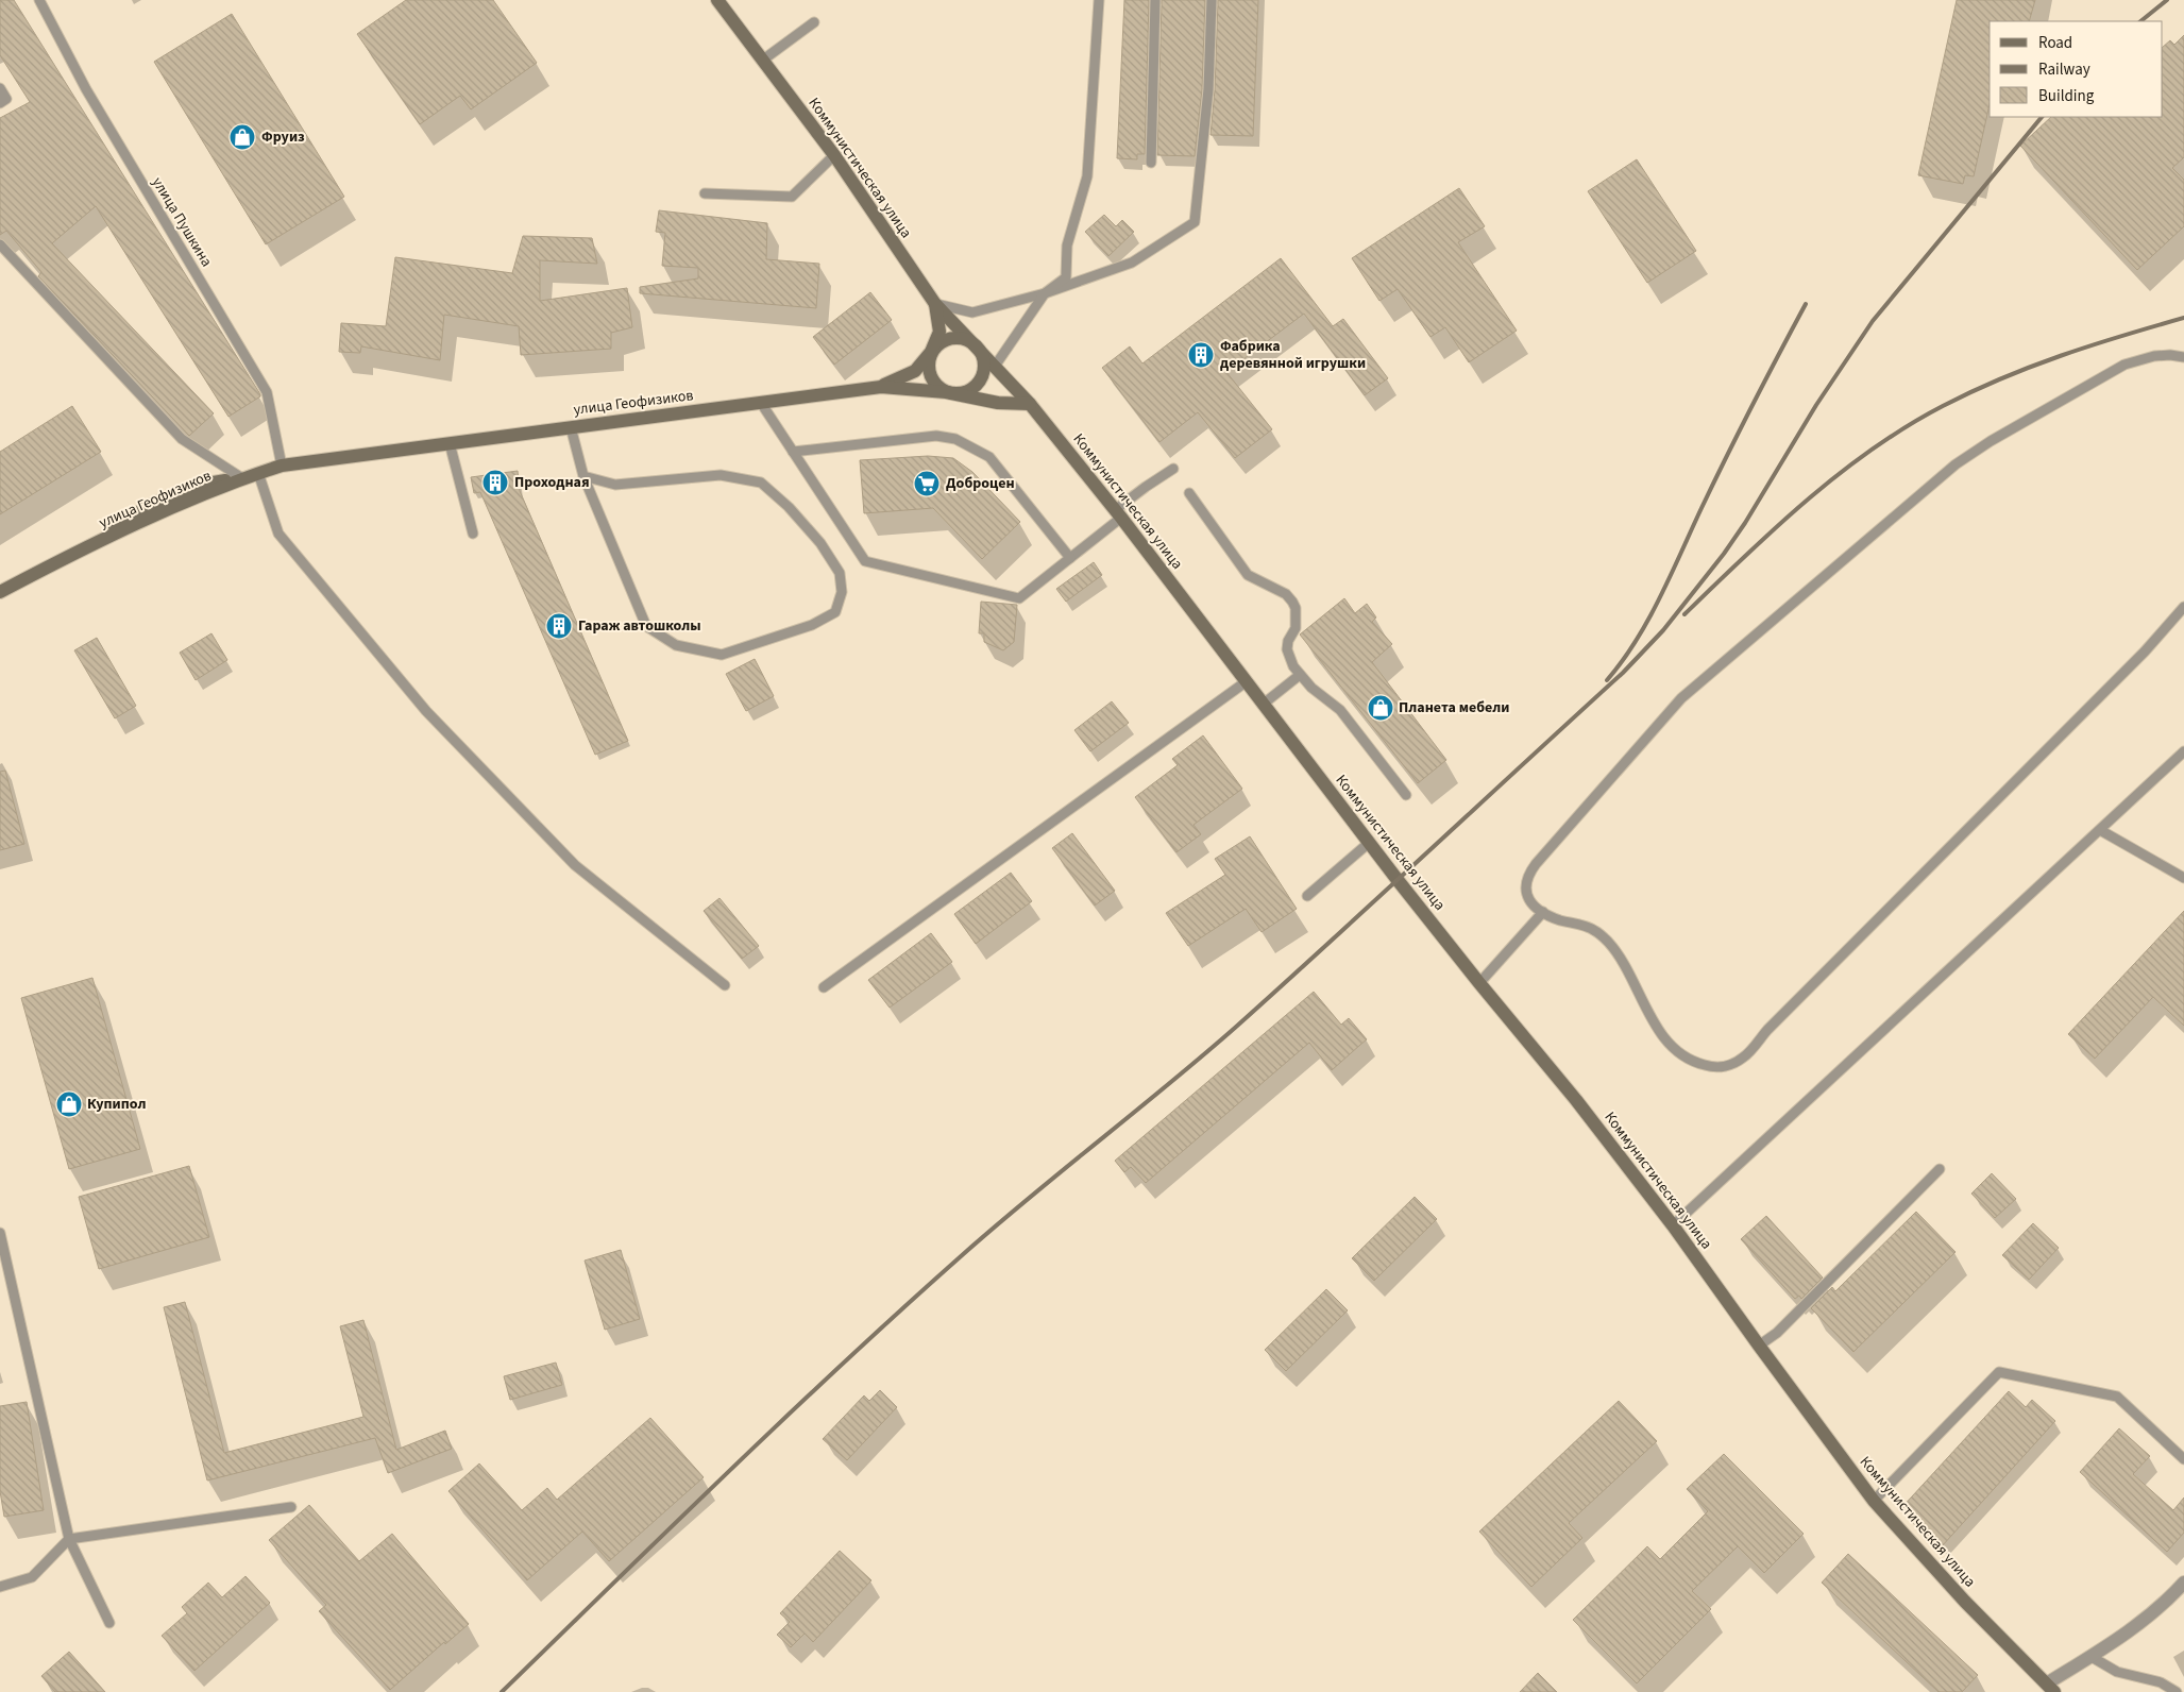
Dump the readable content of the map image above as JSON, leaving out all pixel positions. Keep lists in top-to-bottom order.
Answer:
{
  "streets": {
    "main road": ["Коммунистическая улица", "улица Геофизиков"],
    "lane": ["улица Пушкина"]
  },
  "crossings": [
    ["Коммунистическая улица", "улица Геофизиков"],
    ["улица Пушкина", "улица Геофизиков"]
  ],
  "places": {
    "shop": ["Фруиз", "Планета мебели", "Купипол"],
    "building": ["Фабрика деревянной игрушки", "Проходная", "Гараж автошколы"],
    "supermarket": ["Доброцен"]
  },
  "legend": ["Road", "Railway", "Building"]
}
